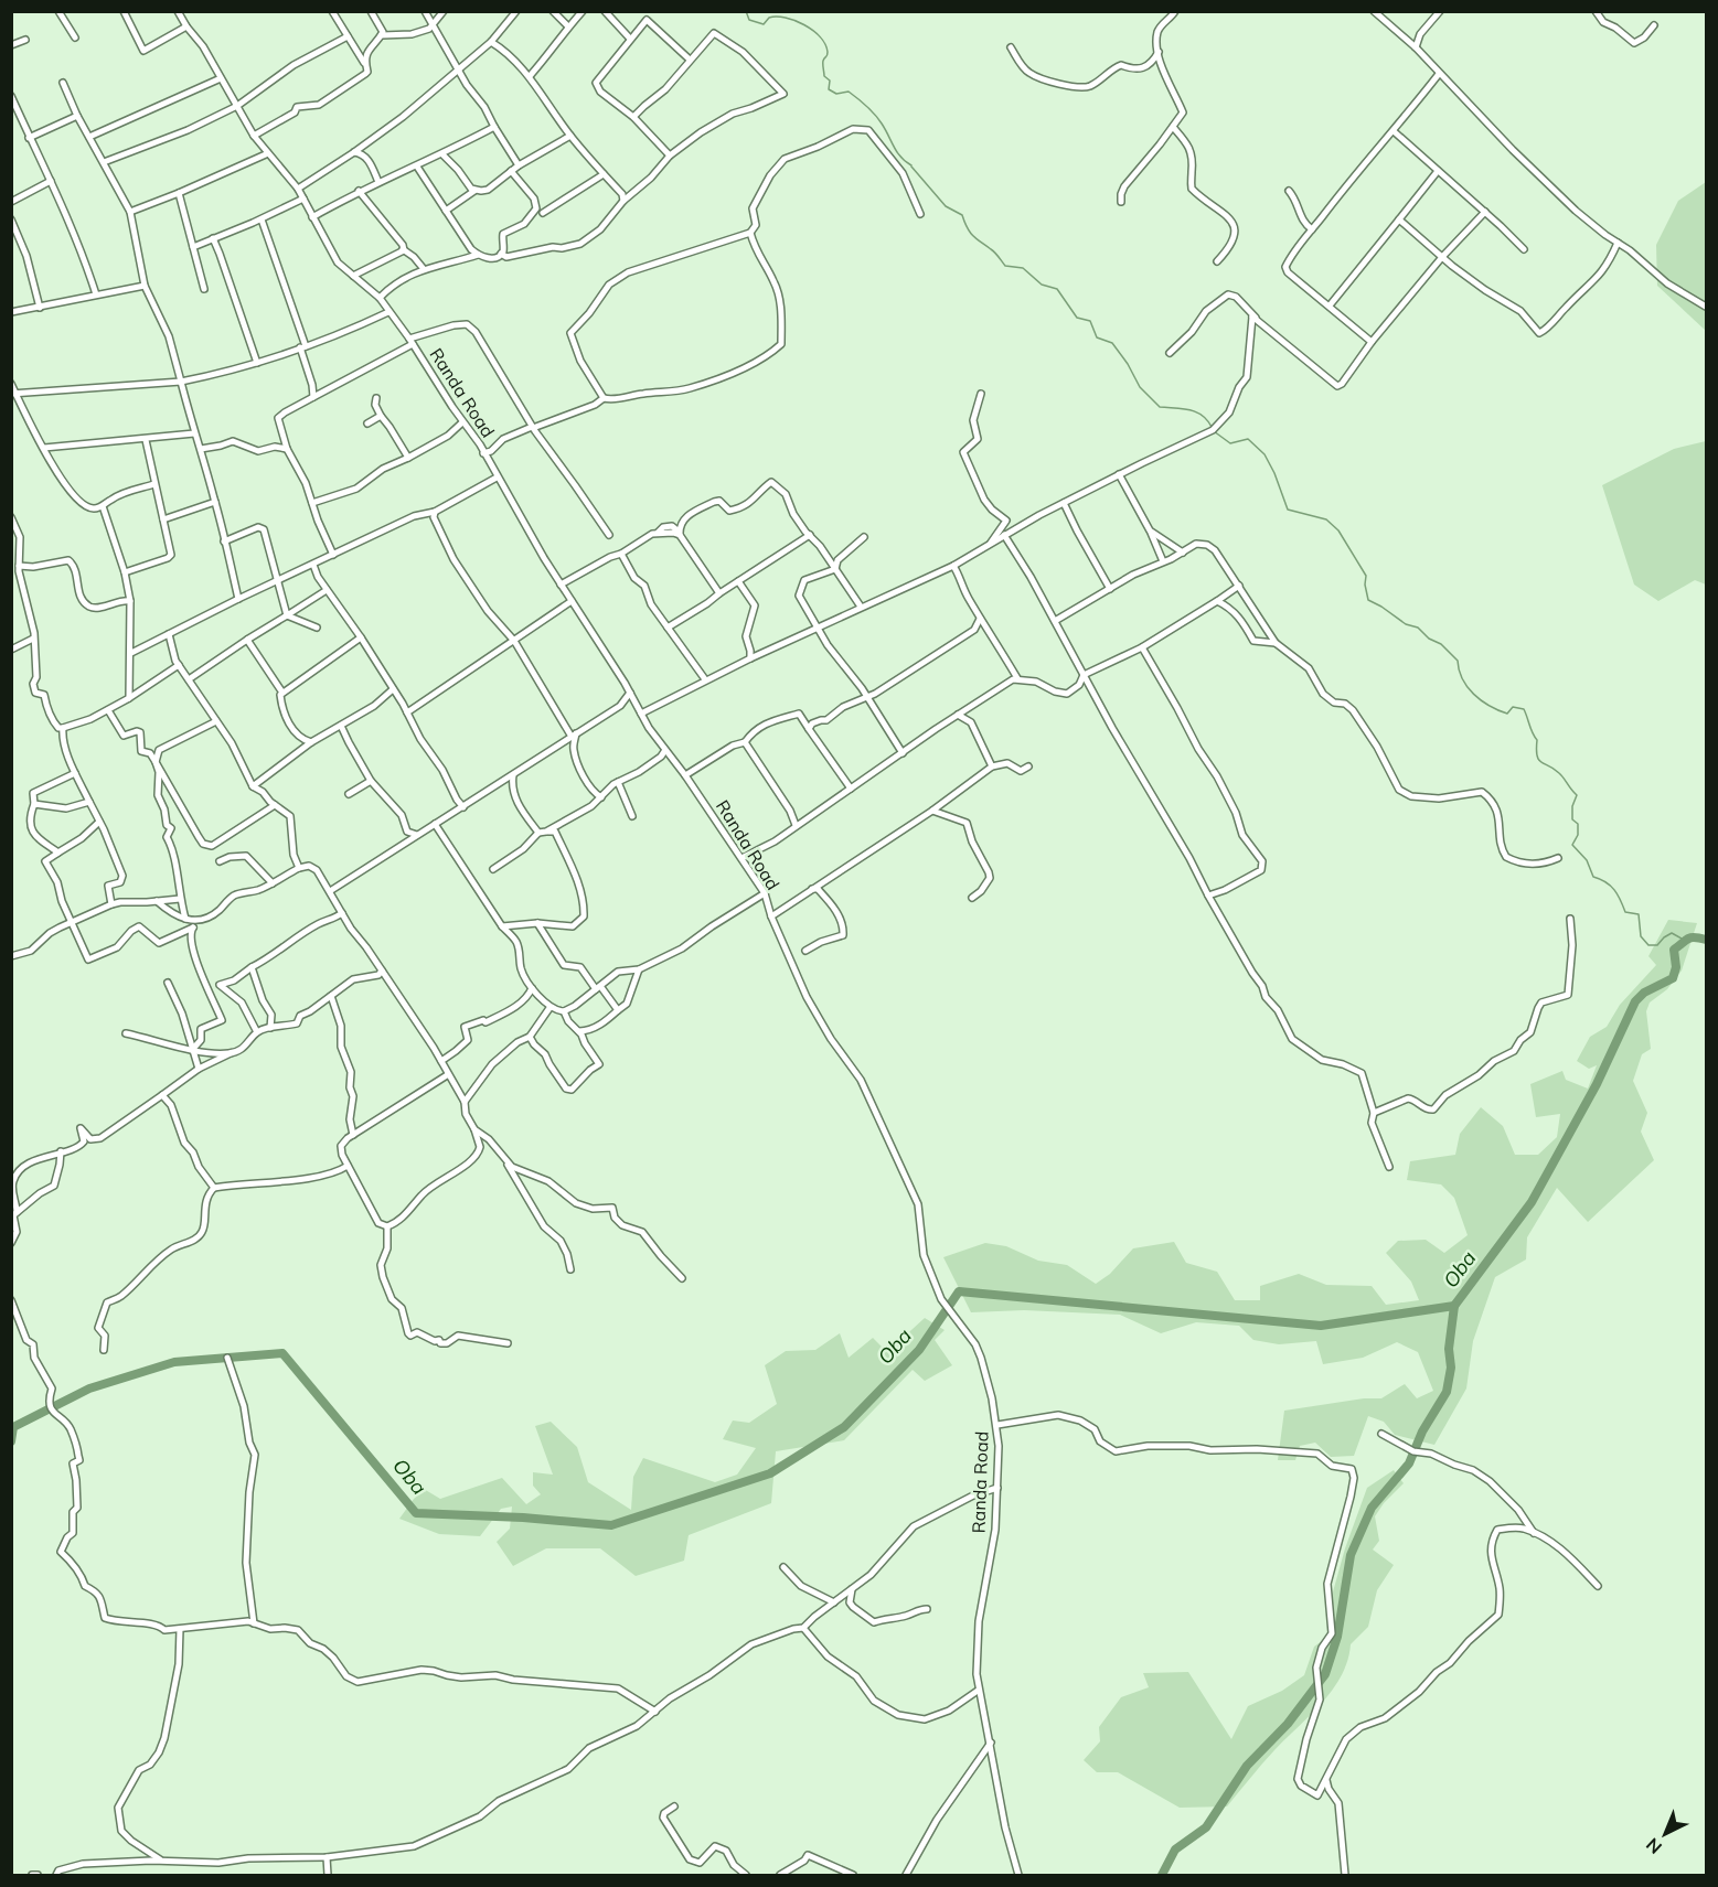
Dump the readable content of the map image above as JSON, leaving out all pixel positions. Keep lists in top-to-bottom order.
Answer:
{
  "streets": {
    "street": ["Randa Road"]
  },
  "water": ["Oba"],
  "north": "bottom left"
}
